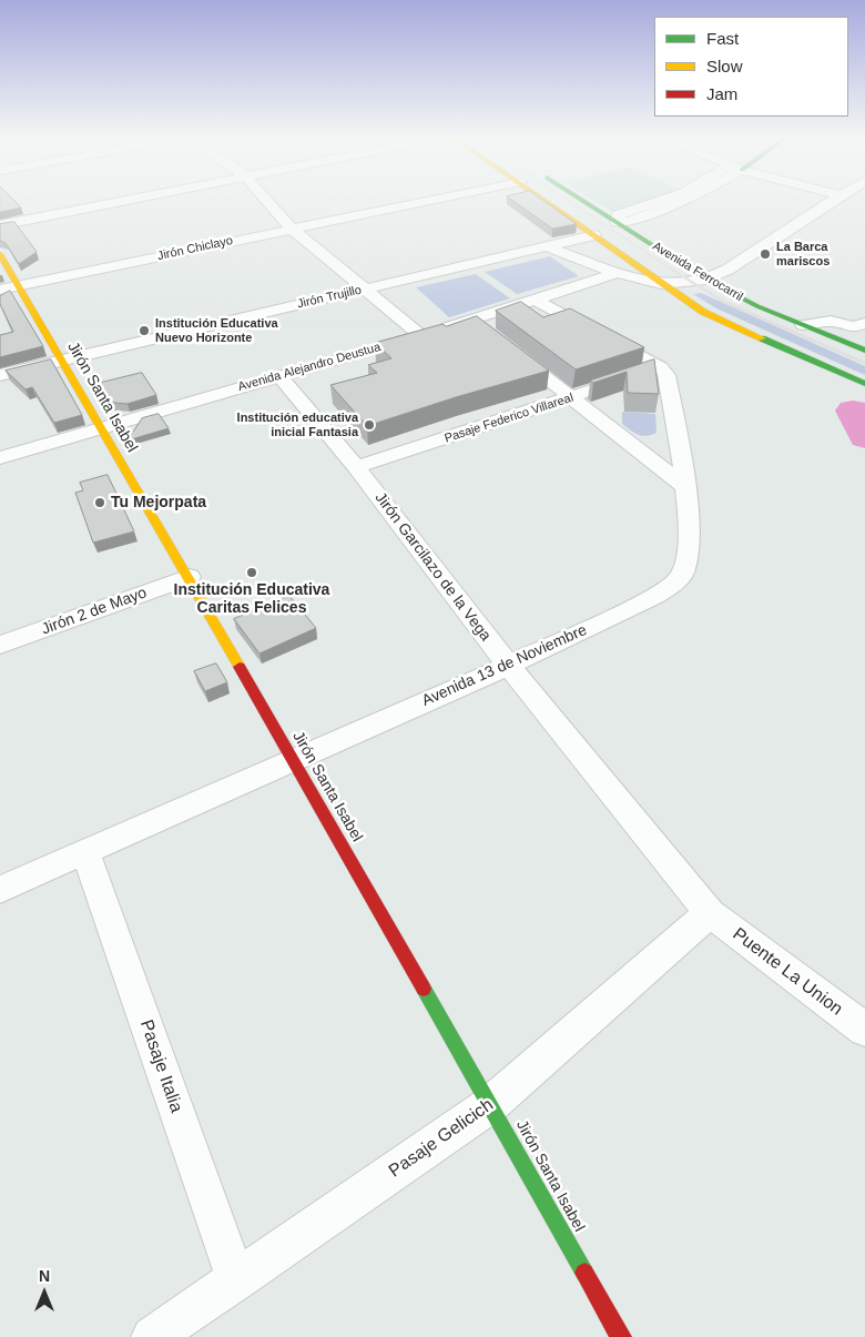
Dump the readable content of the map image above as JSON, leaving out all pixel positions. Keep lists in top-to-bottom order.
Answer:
{
  "streets": {
    "street": [
      "Jirón Chiclayo",
      "Avenida Ferrocarril",
      "Jirón Trujillo",
      "Avenida Alejandro Deustua",
      "Jirón Santa Isabel",
      "Pasaje Federico Villareal",
      "Jirón Garcilazo de la Vega",
      "Jirón 2 de Mayo",
      "Avenida 13 de Noviembre",
      "Puente La Union",
      "Pasaje Italia",
      "Pasaje Gelicich"
    ]
  },
  "crossings": [
    ["Jirón Chiclayo", "Jirón Santa Isabel"],
    ["Avenida Ferrocarril", "Jirón Trujillo"],
    ["Avenida Ferrocarril", "Avenida Alejandro Deustua"],
    ["Jirón Trujillo", "Jirón Santa Isabel"],
    ["Avenida Alejandro Deustua", "Jirón Santa Isabel"],
    ["Avenida Alejandro Deustua", "Jirón Garcilazo de la Vega"],
    ["Jirón Santa Isabel", "Jirón 2 de Mayo"],
    ["Jirón Santa Isabel", "Avenida 13 de Noviembre"],
    ["Jirón Santa Isabel", "Pasaje Gelicich"],
    ["Pasaje Federico Villareal", "Jirón Garcilazo de la Vega"],
    ["Pasaje Federico Villareal", "Avenida 13 de Noviembre"],
    ["Jirón Garcilazo de la Vega", "Avenida 13 de Noviembre"],
    ["Jirón Garcilazo de la Vega", "Puente La Union"],
    ["Jirón Garcilazo de la Vega", "Pasaje Gelicich"],
    ["Avenida 13 de Noviembre", "Pasaje Italia"],
    ["Puente La Union", "Pasaje Gelicich"],
    ["Pasaje Italia", "Pasaje Gelicich"]
  ],
  "places": [
    "La Barca mariscos",
    "Institución Educativa Nuevo Horizonte",
    "Institución educativa inicial Fantasia",
    "Tu Mejorpata",
    "Institución Educativa Caritas Felices"
  ],
  "legend": ["Fast", "Slow", "Jam"],
  "north": "top"
}
